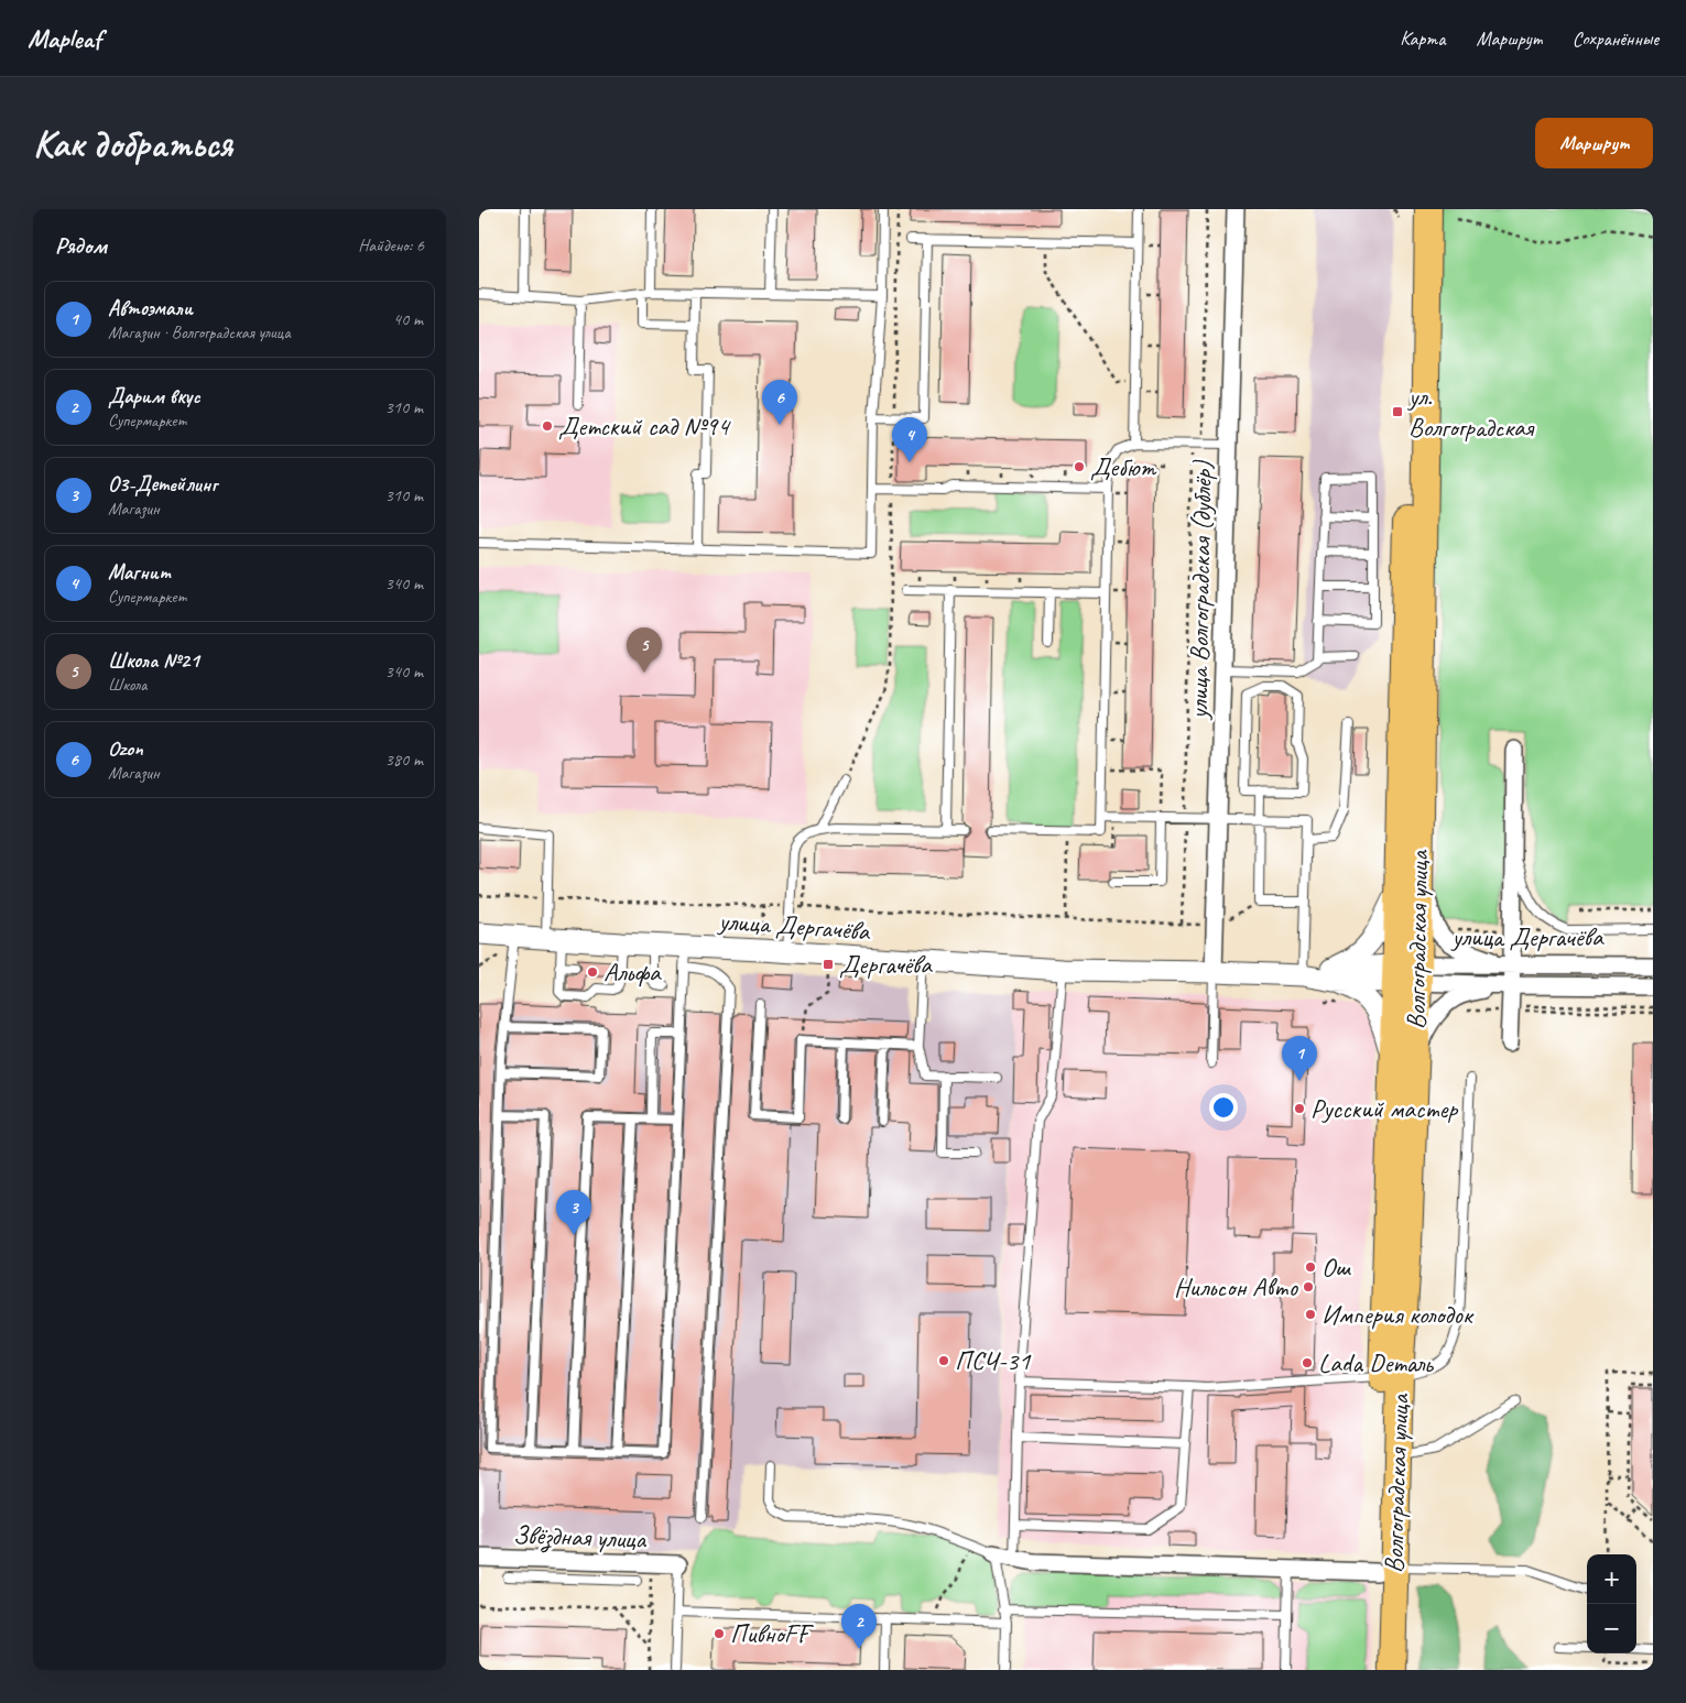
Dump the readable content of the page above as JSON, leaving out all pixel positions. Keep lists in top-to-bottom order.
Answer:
{
  "streets": {
    "main road": ["Волгоградская улица"],
    "street": ["улица Волгоградская (дублёр)", "улица Дергачёва", "Звёздная улица"]
  },
  "crossings": [
    ["улица Волгоградская (дублёр)", "улица Дергачёва"],
    ["улица Дергачёва", "Волгоградская улица"]
  ],
  "places": {
    "transit": ["ул. Волгоградская", "Дергачёва"],
    "other": [
      "Детский сад №94",
      "Дебют",
      "Альфа",
      "Русский мастер",
      "Ош",
      "Нильсон Авто",
      "Империя колодок",
      "ПСЧ-31",
      "Lada Dеталь",
      "ПивноFF"
    ]
  },
  "page": {
    "header": "Mapleaf",
    "nav": ["Карта", "Маршрут", "Сохранённые"],
    "buttons": "Маршрут",
    "title": "Как добраться",
    "heading": ["Рядом", "Найдено: 6"],
    "list": [
      {
        "mark": "1",
        "name": "Автоэмали",
        "note": "Магазин · Волгоградская улица",
        "value": "40 m"
      },
      {
        "mark": "2",
        "name": "Дарим вкус",
        "note": "Супермаркет",
        "value": "310 m"
      },
      {
        "mark": "3",
        "name": "О3-Детейлинг",
        "note": "Магазин",
        "value": "310 m"
      },
      {
        "mark": "4",
        "name": "Магнит",
        "note": "Супермаркет",
        "value": "340 m"
      },
      {
        "mark": "5",
        "name": "Школа №21",
        "note": "Школа",
        "value": "340 m"
      },
      {
        "mark": "6",
        "name": "Ozon",
        "note": "Магазин",
        "value": "380 m"
      }
    ],
    "pins": [
      "6",
      "4",
      "5",
      "1",
      "3",
      "2"
    ],
    "map_buttons": ["+", "−"]
  }
}
